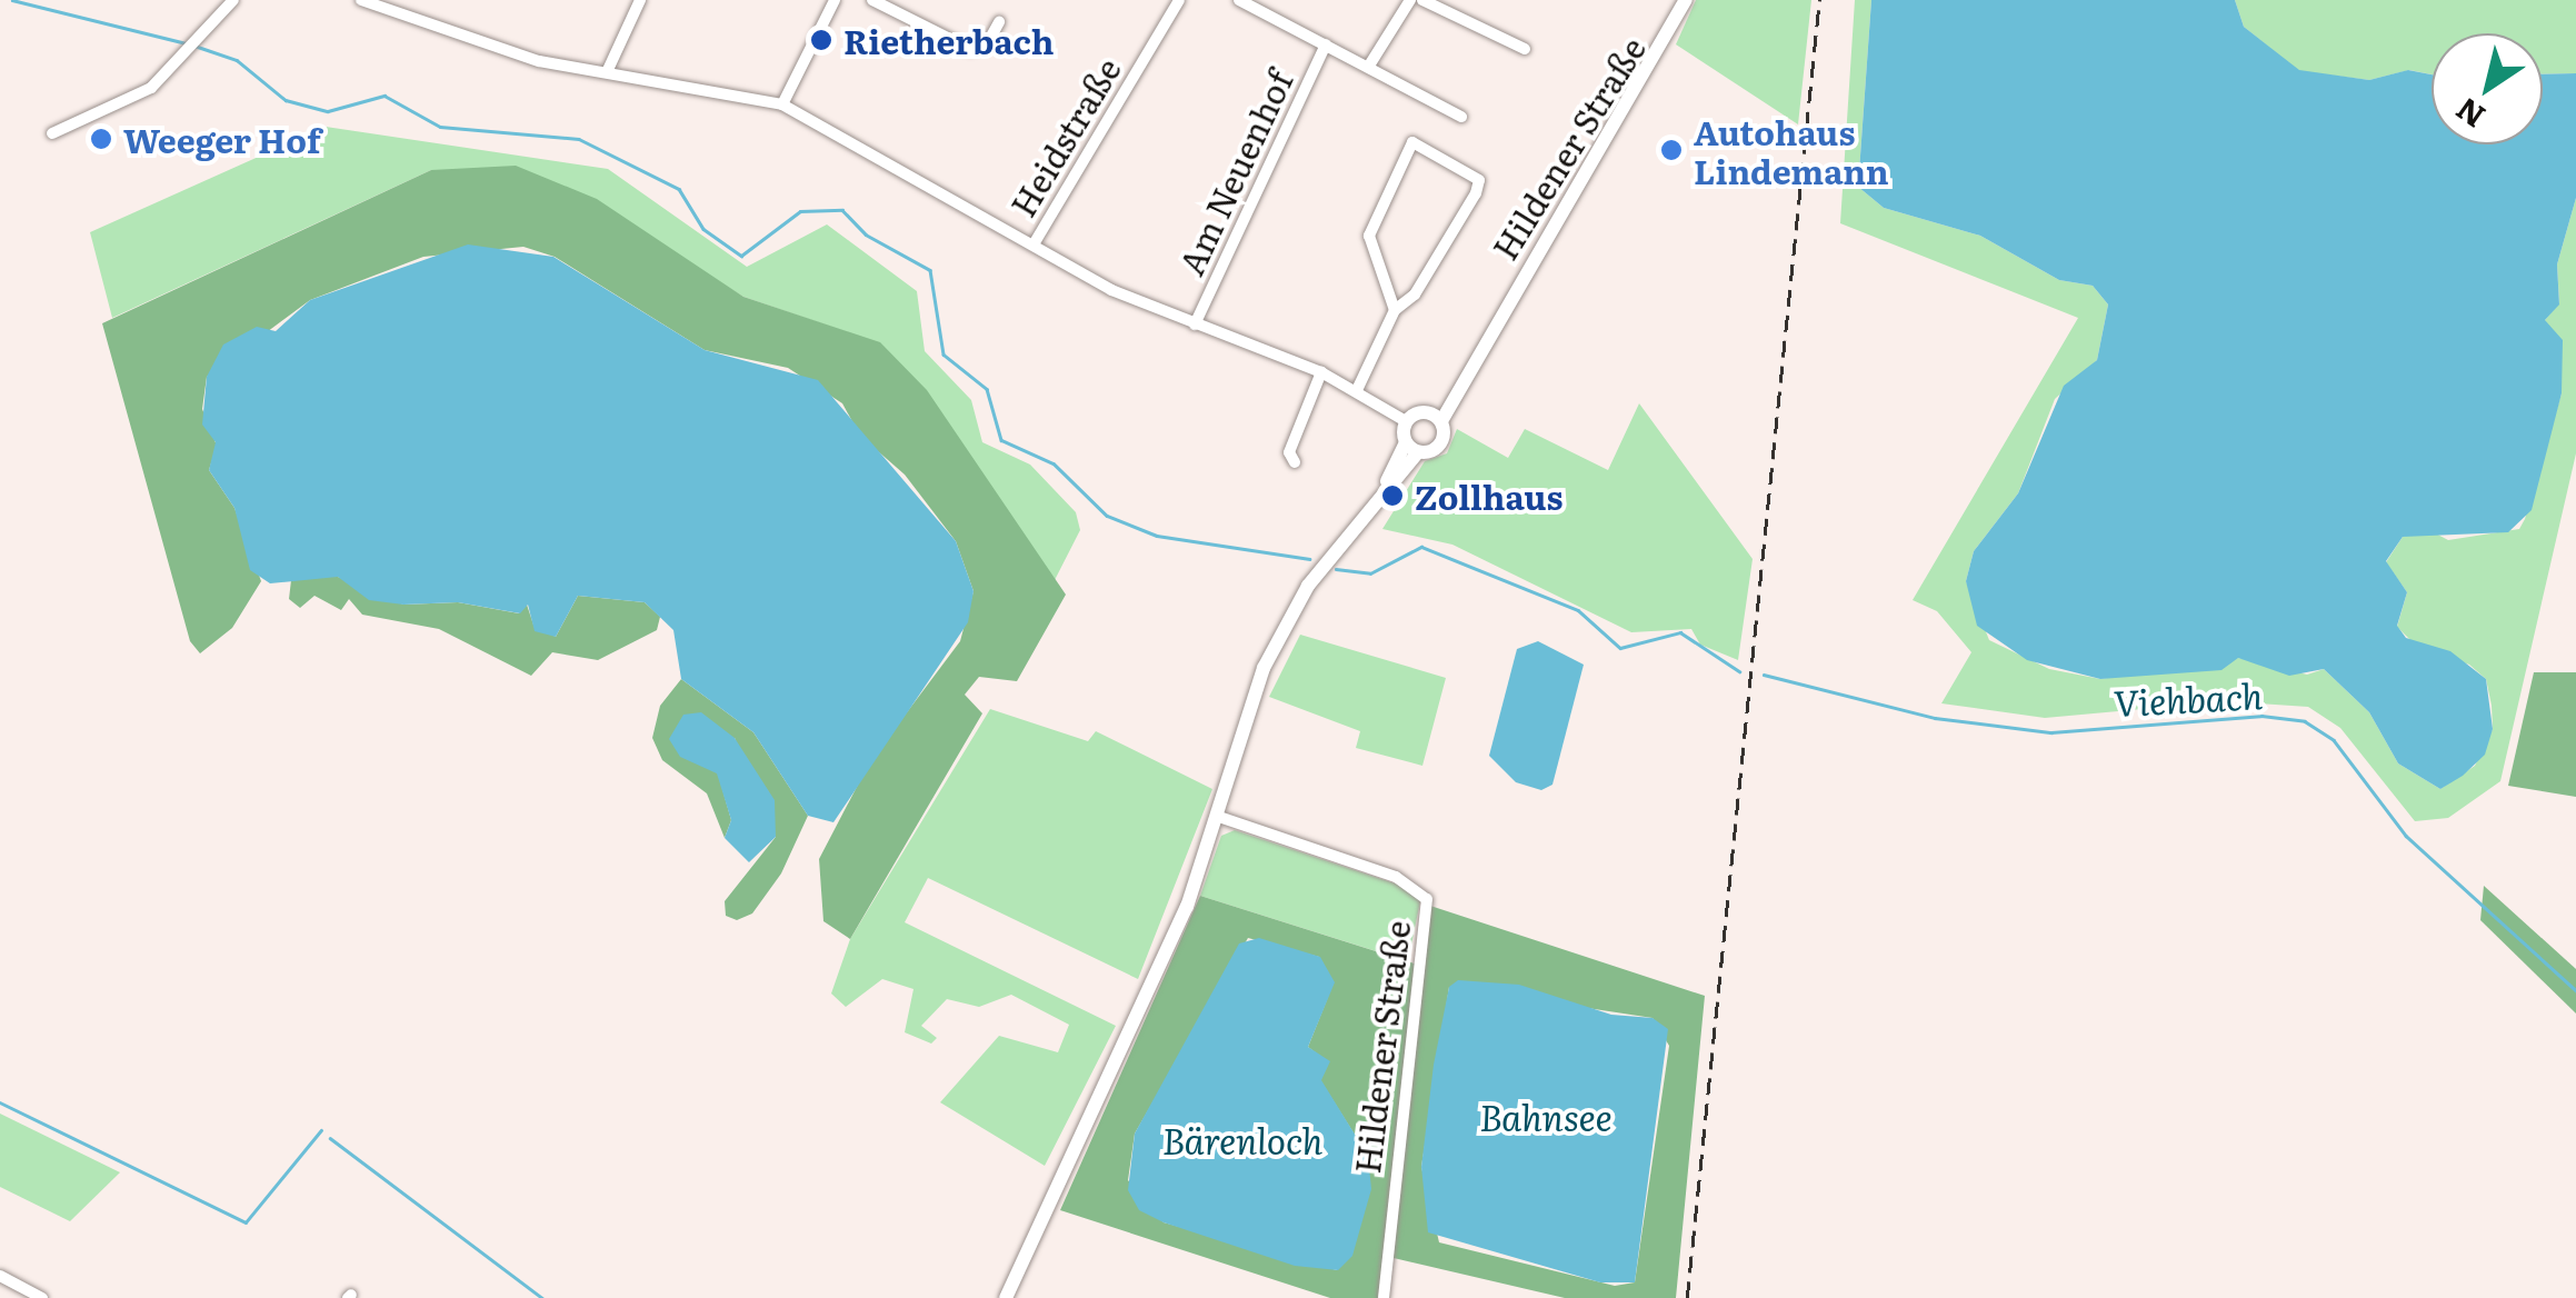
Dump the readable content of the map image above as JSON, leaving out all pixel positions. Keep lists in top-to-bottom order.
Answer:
{
  "streets": {
    "main road": ["Hildener Straße"],
    "street": ["Heidstraße", "Am Neuenhof"]
  },
  "water": ["Viehbach", "Bahnsee", "Bärenloch"],
  "places": [
    "Rietherbach",
    "Weeger Hof",
    "Autohaus Lindemann",
    "Zollhaus"
  ],
  "north": "bottom left"
}
